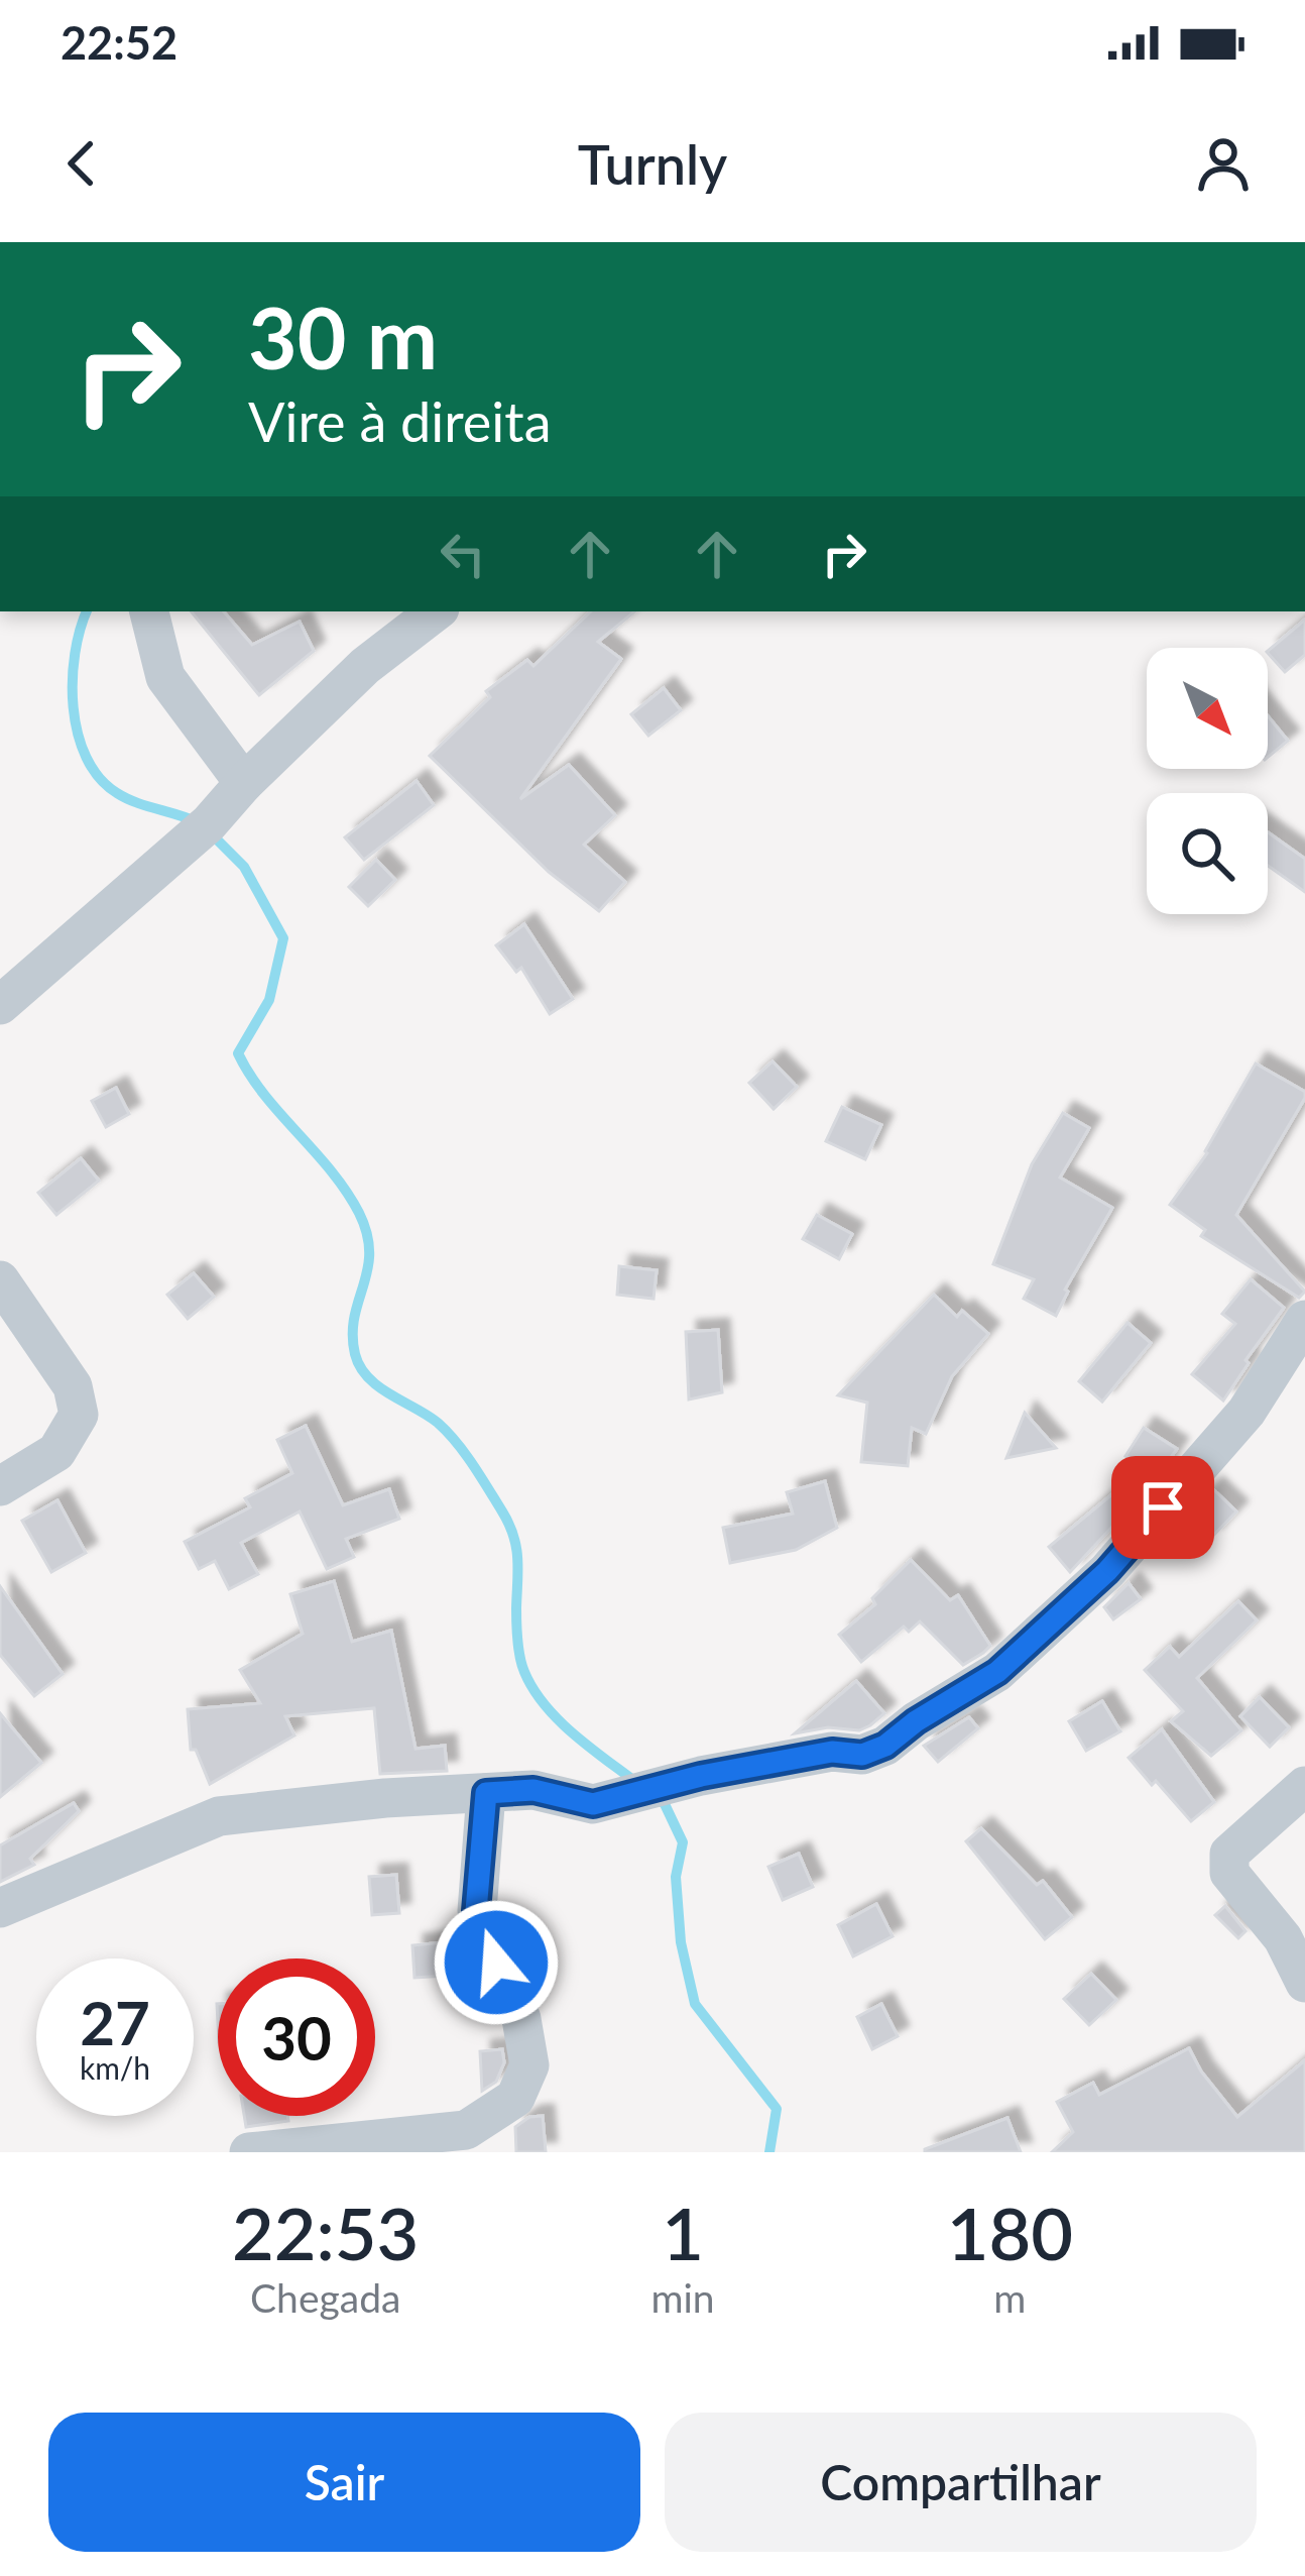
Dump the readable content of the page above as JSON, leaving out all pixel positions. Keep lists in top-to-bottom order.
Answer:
{
  "north": "bottom right",
  "page": {
    "status": "22:52",
    "header": "Turnly",
    "turn": ["30 m", "Vire à direita"],
    "speed": "27 km/h",
    "limit": "30",
    "eta": [
      "22:53",
      "Chegada",
      "1",
      "min",
      "180",
      "m"
    ],
    "buttons": ["Sair", "Compartilhar"]
  }
}
